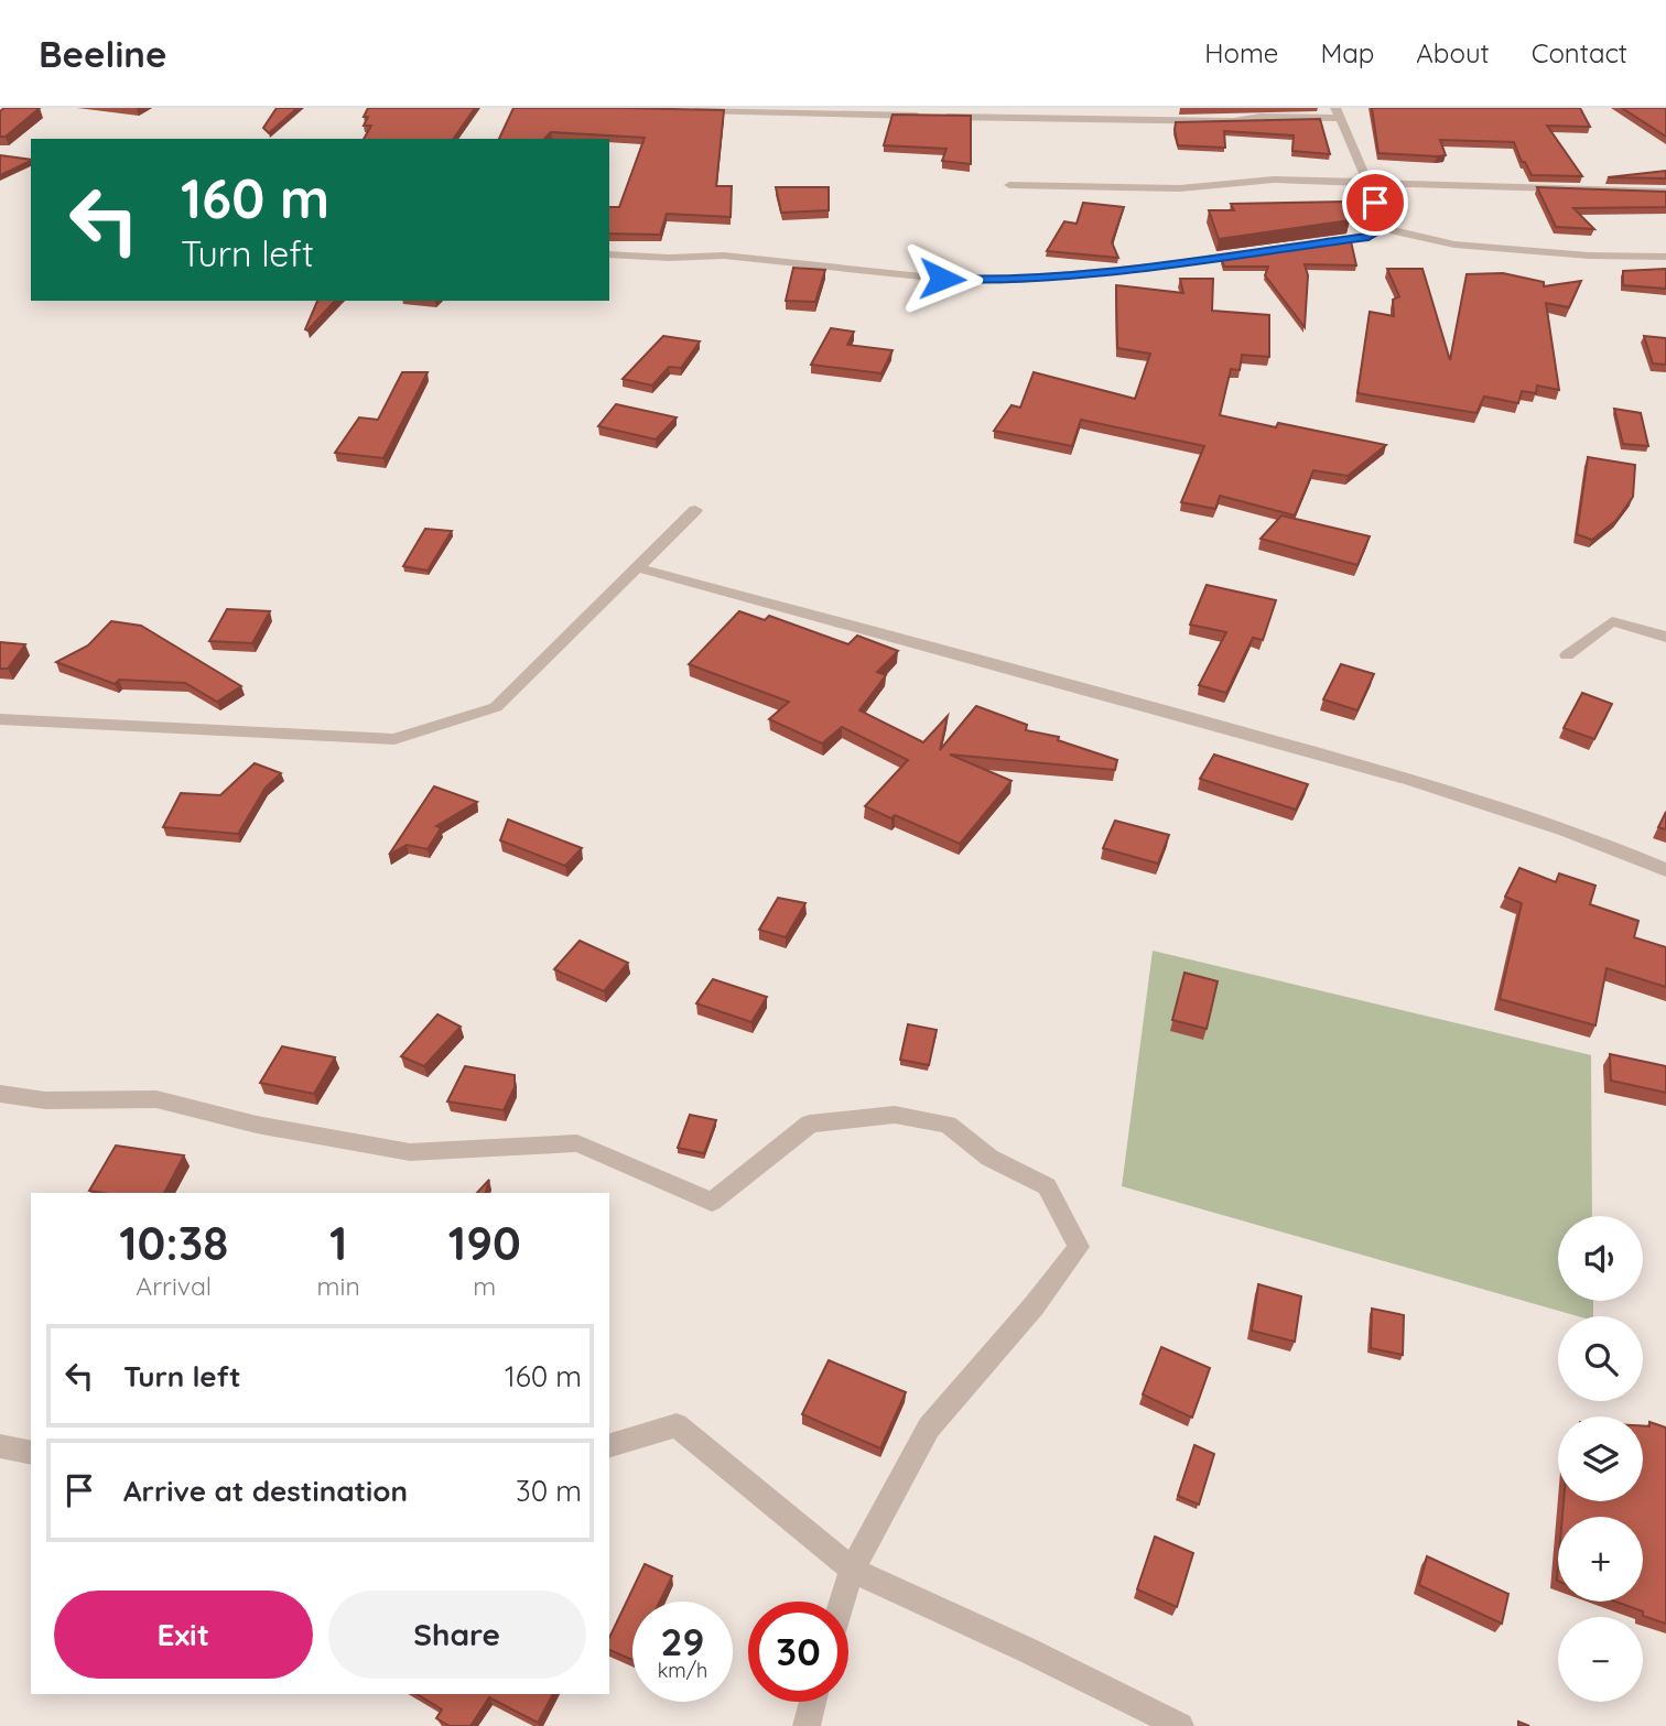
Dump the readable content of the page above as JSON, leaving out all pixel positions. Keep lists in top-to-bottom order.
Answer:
{
  "page": {
    "header": "Beeline",
    "nav": [
      "Home",
      "Map",
      "About",
      "Contact"
    ],
    "turn": ["160 m", "Turn left"],
    "eta": [
      "10:38",
      "Arrival",
      "1",
      "min",
      "190",
      "m"
    ],
    "map_buttons": ["+", "−"],
    "list": [
      {
        "name": "Turn left",
        "value": "160 m"
      },
      {
        "name": "Arrive at destination",
        "value": "30 m"
      }
    ],
    "buttons": ["Exit", "Share"],
    "speed": "29 km/h",
    "limit": "30"
  }
}
